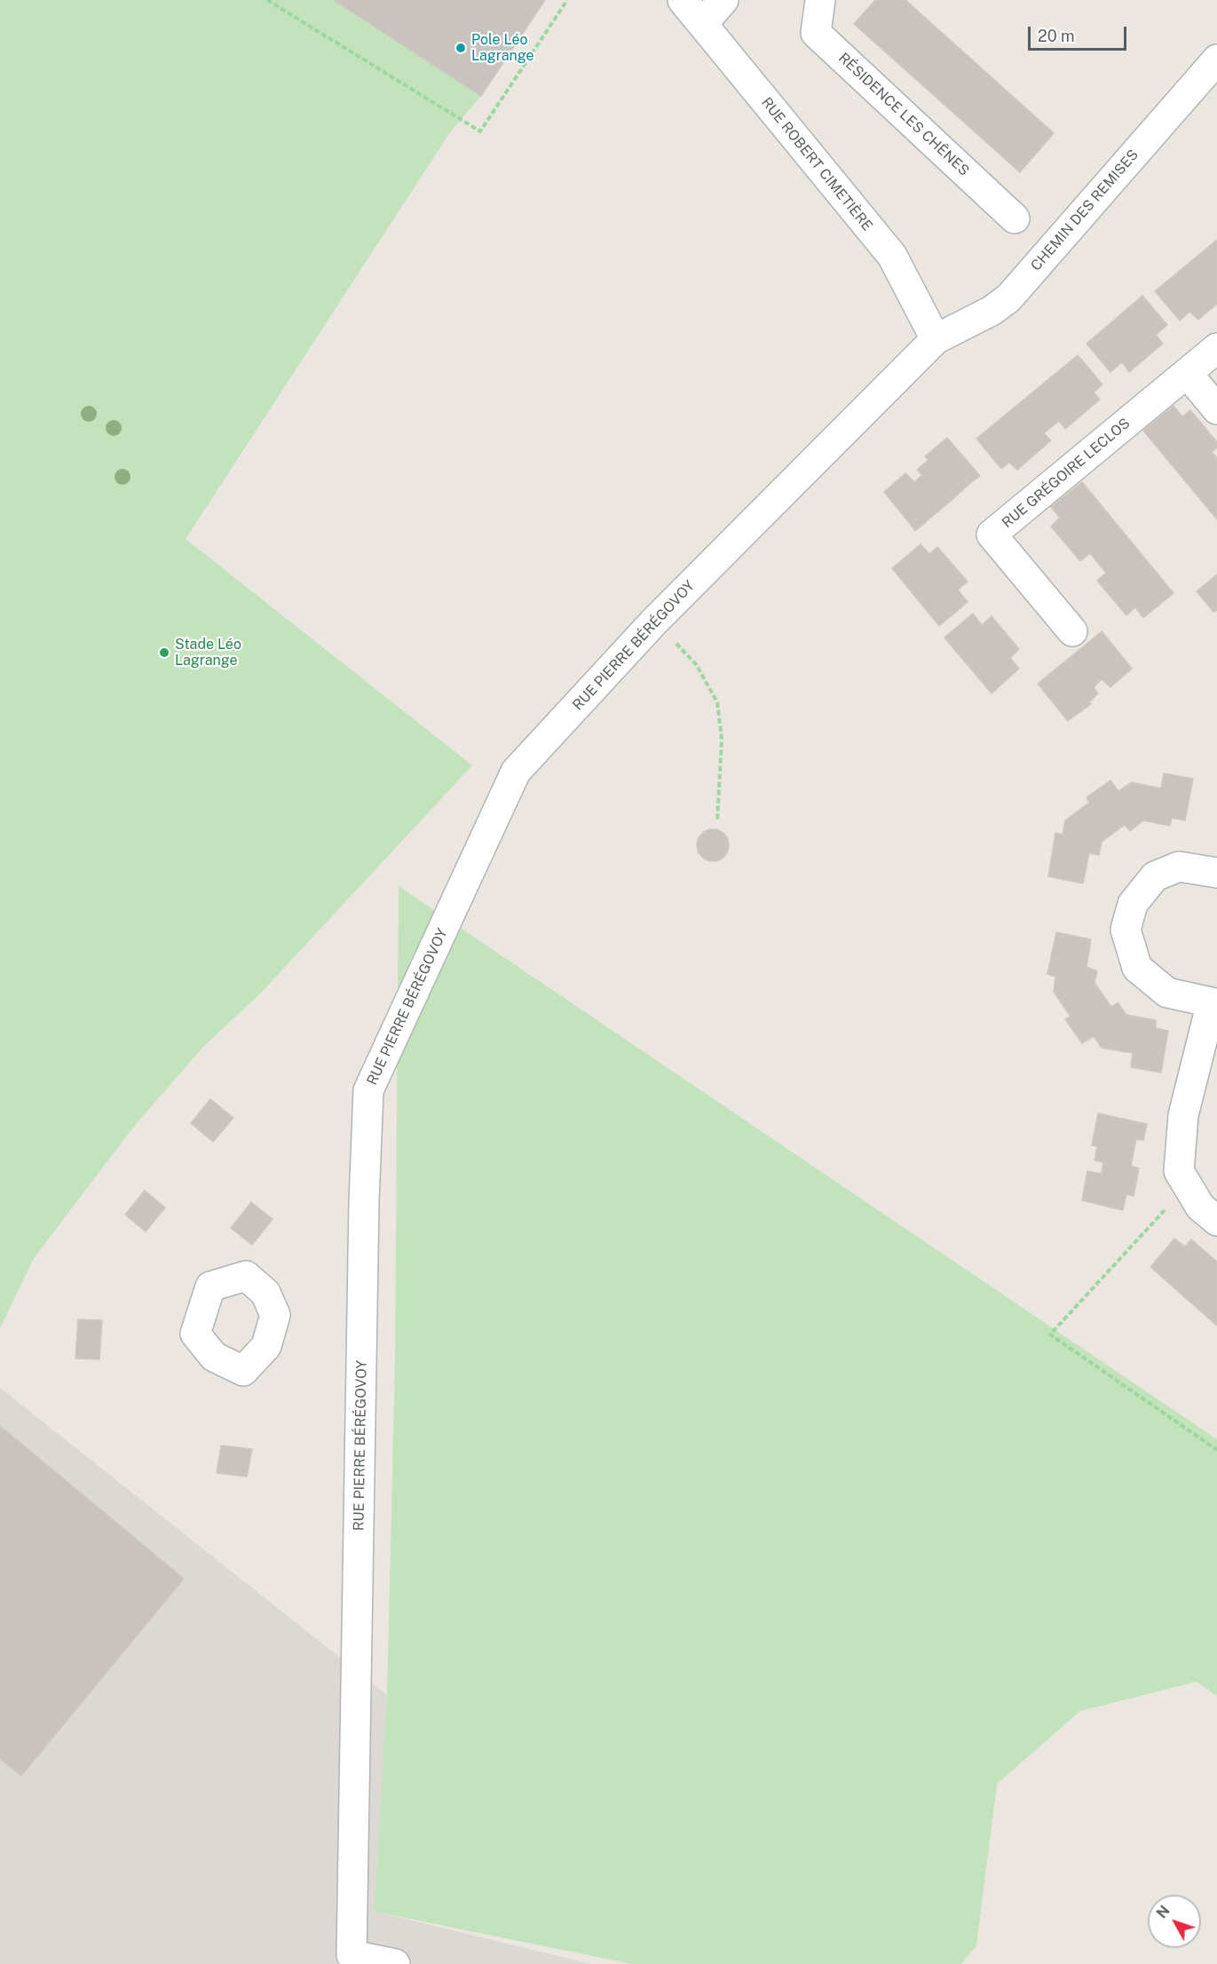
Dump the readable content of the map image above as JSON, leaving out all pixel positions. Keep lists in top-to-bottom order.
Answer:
{
  "streets": {
    "street": [
      "RÉSIDENCE LES CHÊNES",
      "RUE ROBERT CIMETIÈRE",
      "CHEMIN DES REMISES",
      "RUE GRÉGOIRE LECLOS",
      "RUE PIERRE BÉRÉGOVOY"
    ]
  },
  "crossings": [
    ["RUE ROBERT CIMETIÈRE", "CHEMIN DES REMISES"],
    ["RUE ROBERT CIMETIÈRE", "RUE PIERRE BÉRÉGOVOY"],
    ["CHEMIN DES REMISES", "RUE PIERRE BÉRÉGOVOY"]
  ],
  "places": ["Pole Léo Lagrange", "Stade Léo Lagrange"],
  "scale_bar": "20 m",
  "north": "top left"
}
